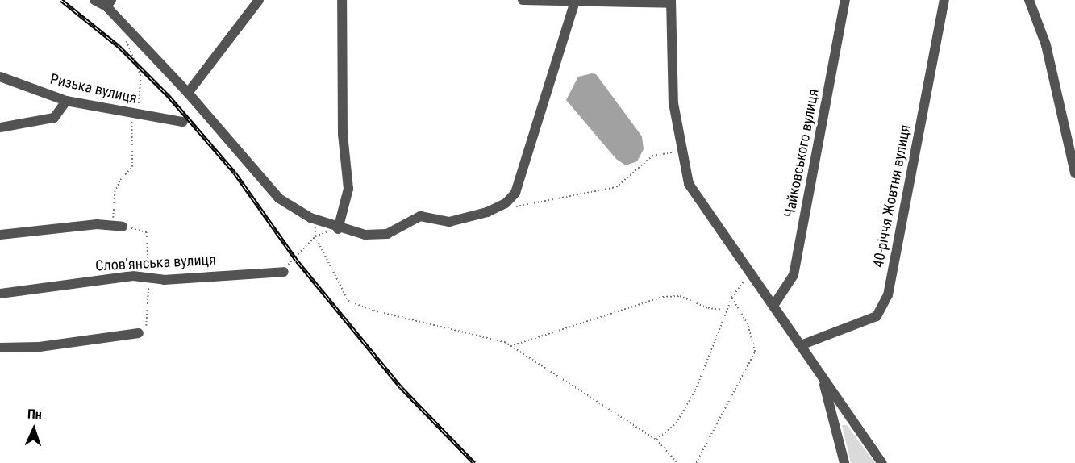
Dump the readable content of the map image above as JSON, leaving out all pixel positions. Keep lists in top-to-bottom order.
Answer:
{
  "streets": {
    "street": [
      "Ризька вулиця",
      "Чайковського вулиця",
      "40-річчя Жовтня вулиця",
      "Слов’янська вулиця"
    ]
  },
  "north": "top"
}
